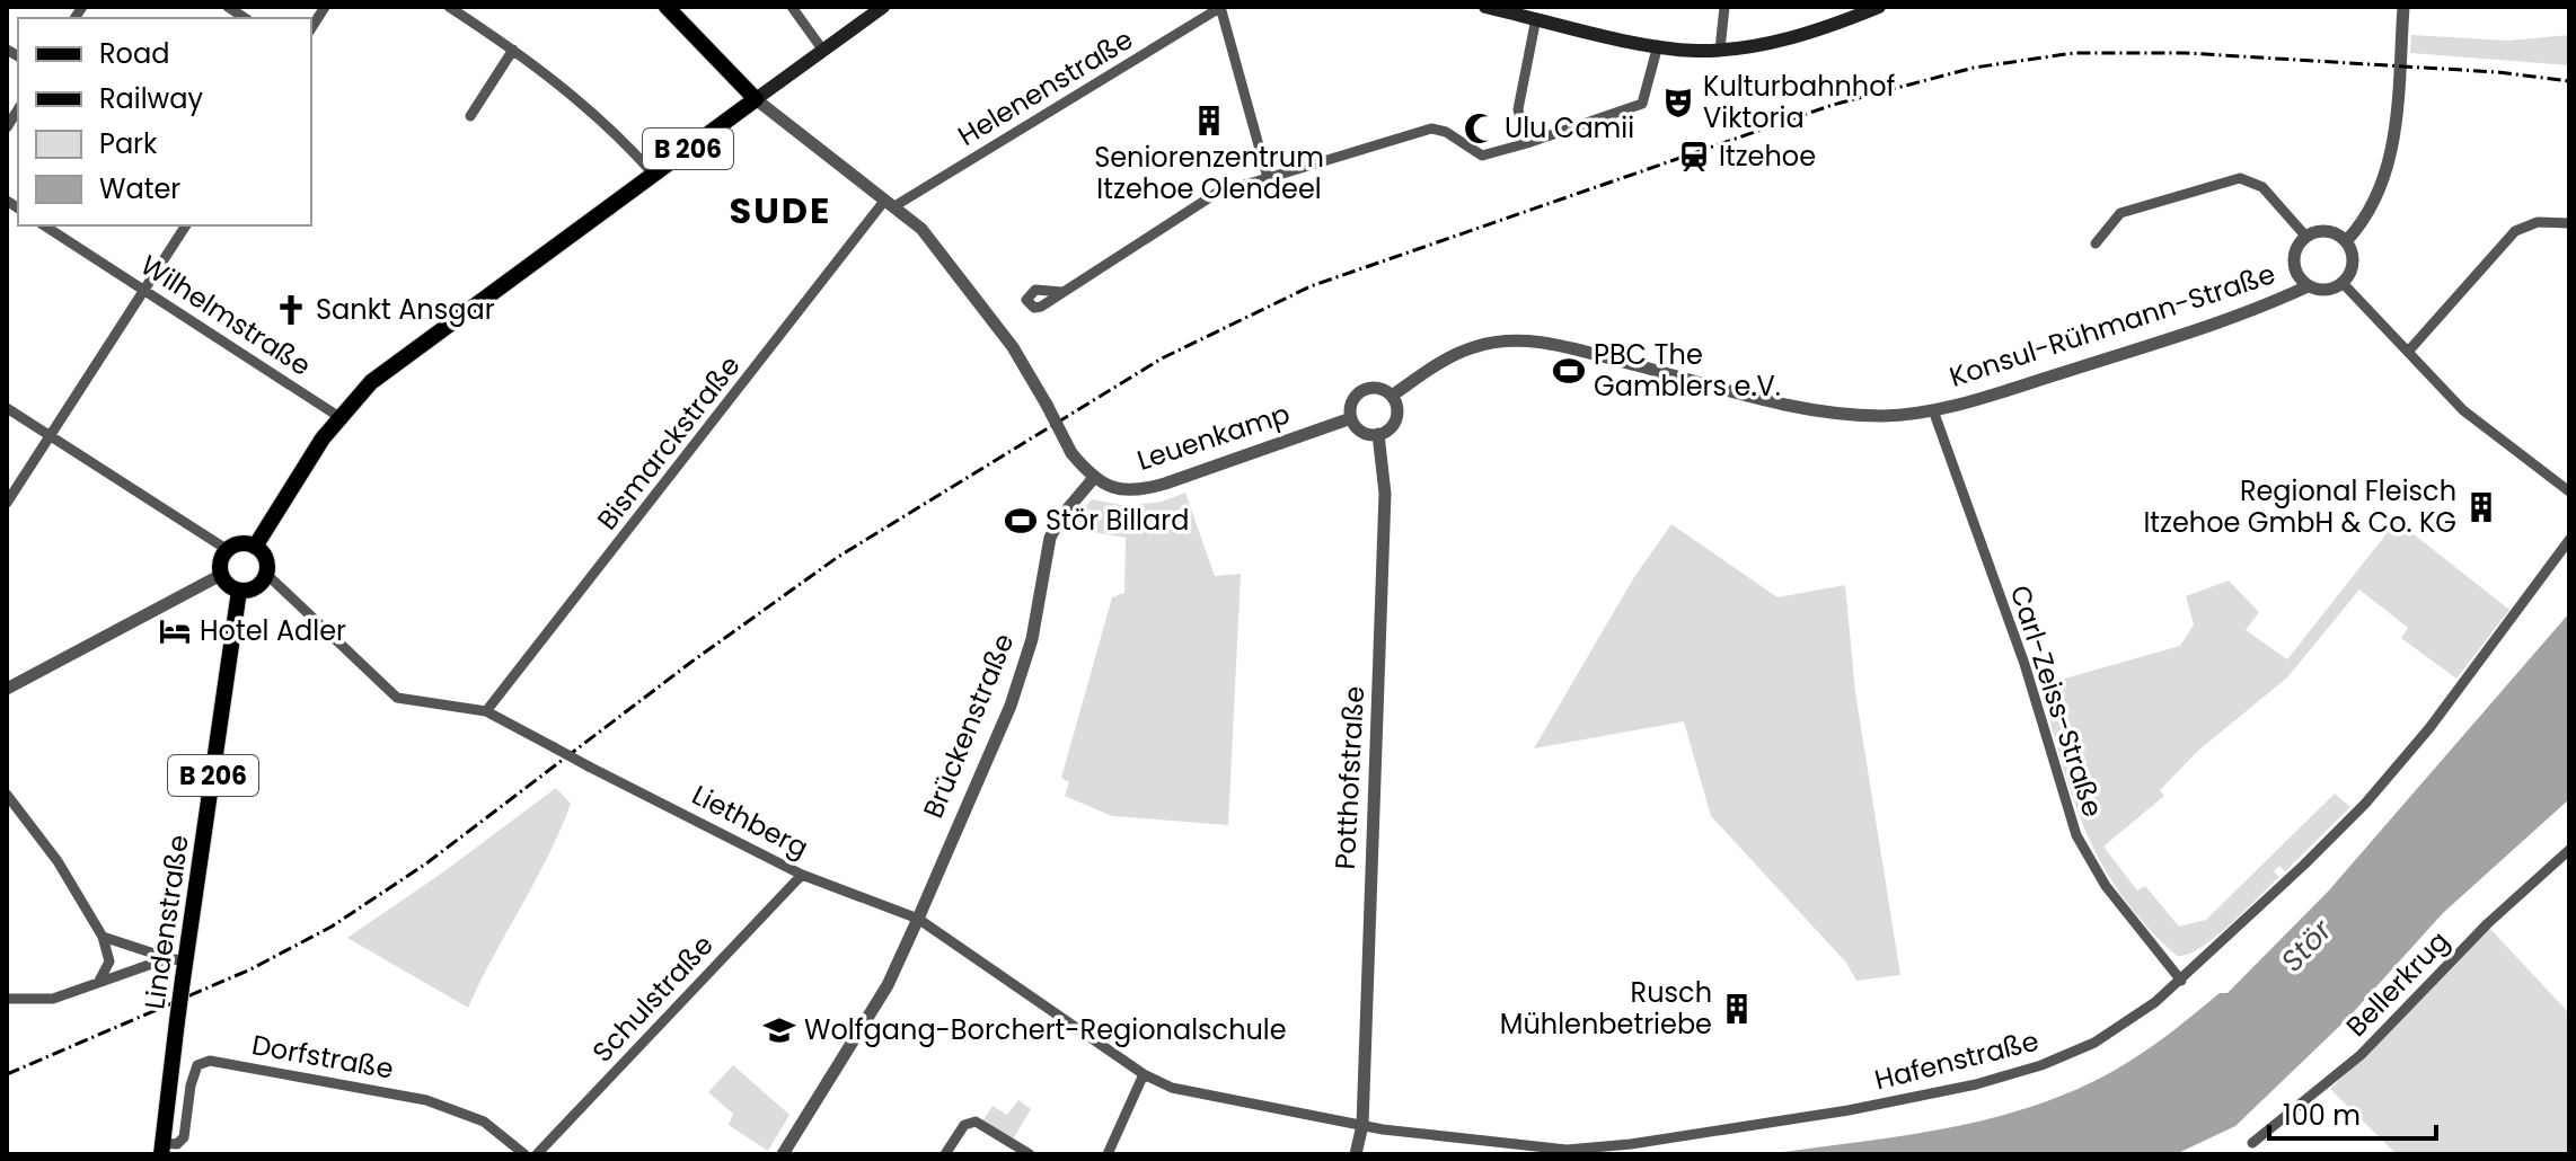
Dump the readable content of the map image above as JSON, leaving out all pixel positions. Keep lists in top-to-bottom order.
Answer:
{
  "streets": {
    "main road": ["B 206", "Lindenstraße"],
    "street": [
      "Helenenstraße",
      "Wilhelmstraße",
      "Konsul-Rühmann-Straße",
      "Leuenkamp",
      "Bismarckstraße",
      "Carl-Zeiss-Straße",
      "Brückenstraße",
      "Potthofstraße",
      "Liethberg",
      "Bellerkrug",
      "Schulstraße",
      "Dorfstraße",
      "Hafenstraße"
    ]
  },
  "crossings": [
    ["Helenenstraße", "Bismarckstraße"],
    ["B 206", "Wilhelmstraße"],
    ["B 206", "Liethberg"],
    ["B 206", "Lindenstraße"],
    ["Konsul-Rühmann-Straße", "Carl-Zeiss-Straße"],
    ["Leuenkamp", "Brückenstraße"],
    ["Leuenkamp", "Potthofstraße"],
    ["Bismarckstraße", "Liethberg"],
    ["Carl-Zeiss-Straße", "Hafenstraße"],
    ["Brückenstraße", "Liethberg"],
    ["Potthofstraße", "Hafenstraße"],
    ["Liethberg", "Lindenstraße"],
    ["Liethberg", "Schulstraße"],
    ["Liethberg", "Hafenstraße"],
    ["Lindenstraße", "Dorfstraße"]
  ],
  "districts": ["SUDE"],
  "water": ["Stör"],
  "places": {
    "theatre": ["Kulturbahnhof Viktoria"],
    "building": ["Seniorenzentrum Itzehoe Olendeel", "Regional Fleisch Itzehoe GmbH & Co. KG", "Rusch Mühlenbetriebe"],
    "mosque": ["Ulu Camii"],
    "station": ["Itzehoe"],
    "church": ["Sankt Ansgar"],
    "sports": ["PBC The Gamblers e.V.", "Stör Billard"],
    "hotel": ["Hotel Adler"],
    "school or university": ["Wolfgang-Borchert-Regionalschule"]
  },
  "legend": [
    "Road",
    "Railway",
    "Park",
    "Water"
  ],
  "scale_bar": "100 m"
}
